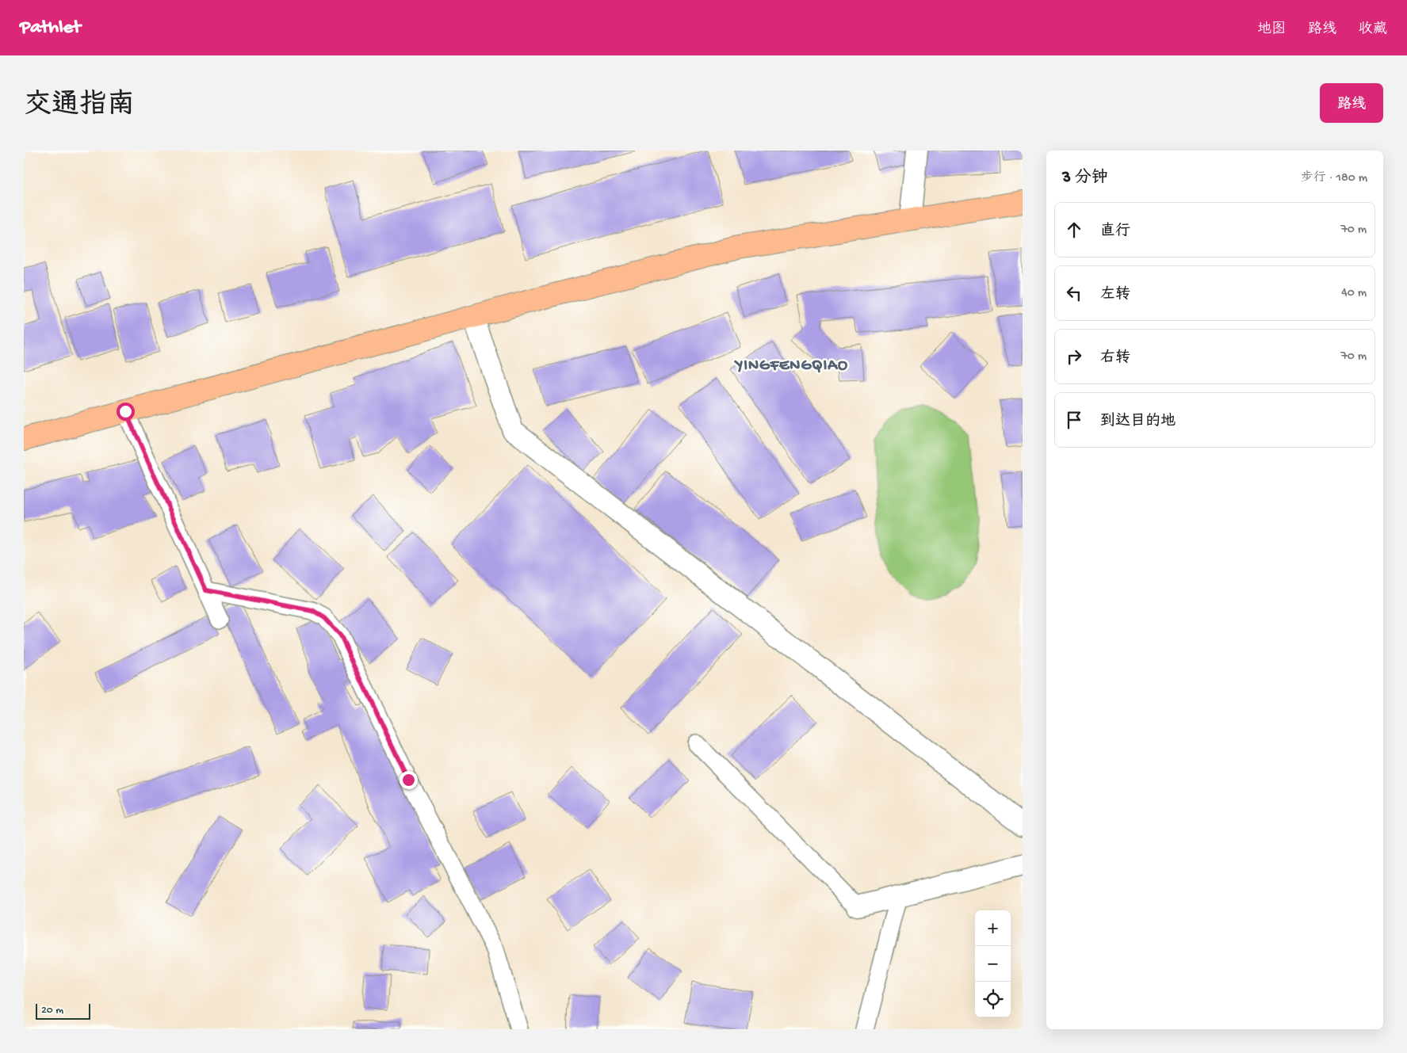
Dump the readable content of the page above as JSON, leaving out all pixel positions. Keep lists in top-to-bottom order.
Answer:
{
  "districts": ["YINGFENGQIAO"],
  "scale_bar": "20 m",
  "page": {
    "header": "Pathlet",
    "nav": ["地图", "路线", "收藏"],
    "title": "交通指南",
    "buttons": "路线",
    "heading": ["3 分钟", "步行 · 180 m"],
    "list": [
      ["直行", "70 m"],
      ["左转", "40 m"],
      ["右转", "70 m"],
      "到达目的地"
    ],
    "map_buttons": ["+", "−"],
    "scale": "20 m"
  }
}
